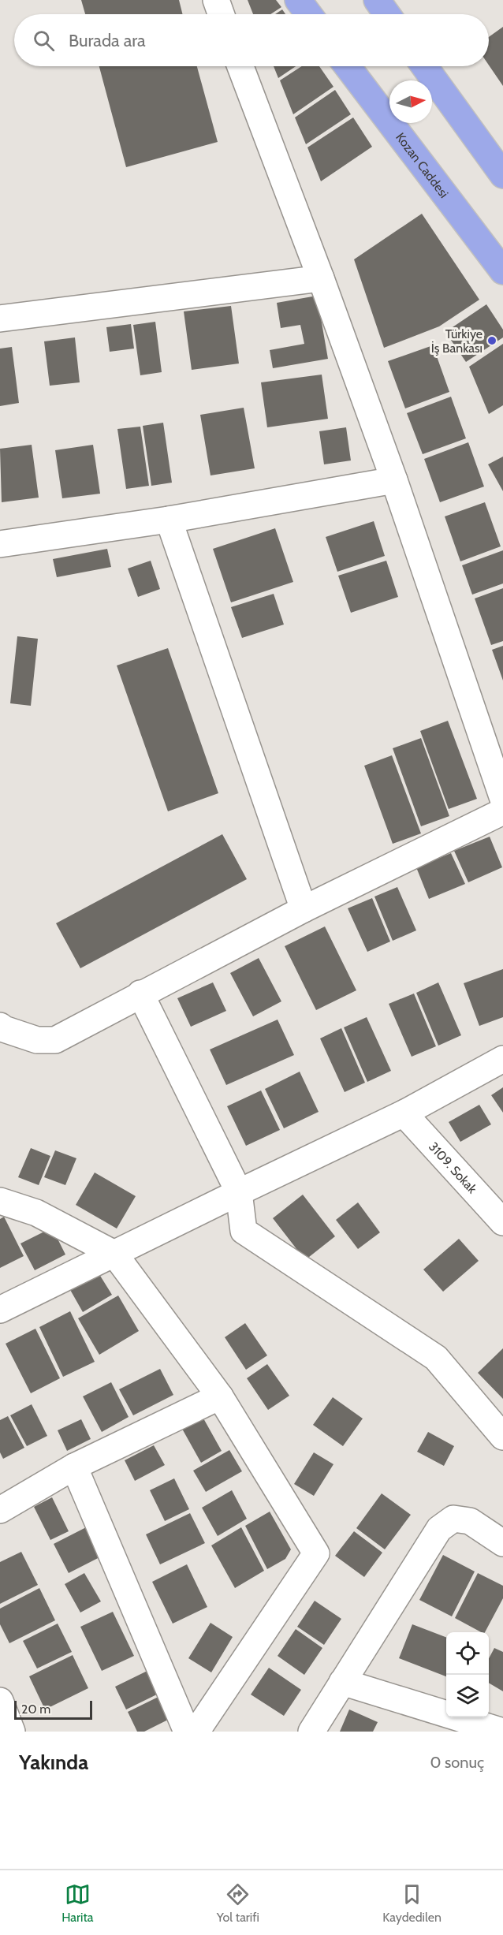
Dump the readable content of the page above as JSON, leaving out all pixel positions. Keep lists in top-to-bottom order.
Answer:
{
  "streets": {
    "highway": ["Kozan Caddesi"],
    "street": ["3109. Sokak"]
  },
  "places": ["Türkiye İş Bankası"],
  "scale_bar": "20 m",
  "north": "right",
  "page": {
    "search": "Burada ara",
    "scale": "20 m",
    "heading": ["Yakında", "0 sonuç"],
    "nav": ["Harita", "Yol tarifi", "Kaydedilen"]
  }
}
